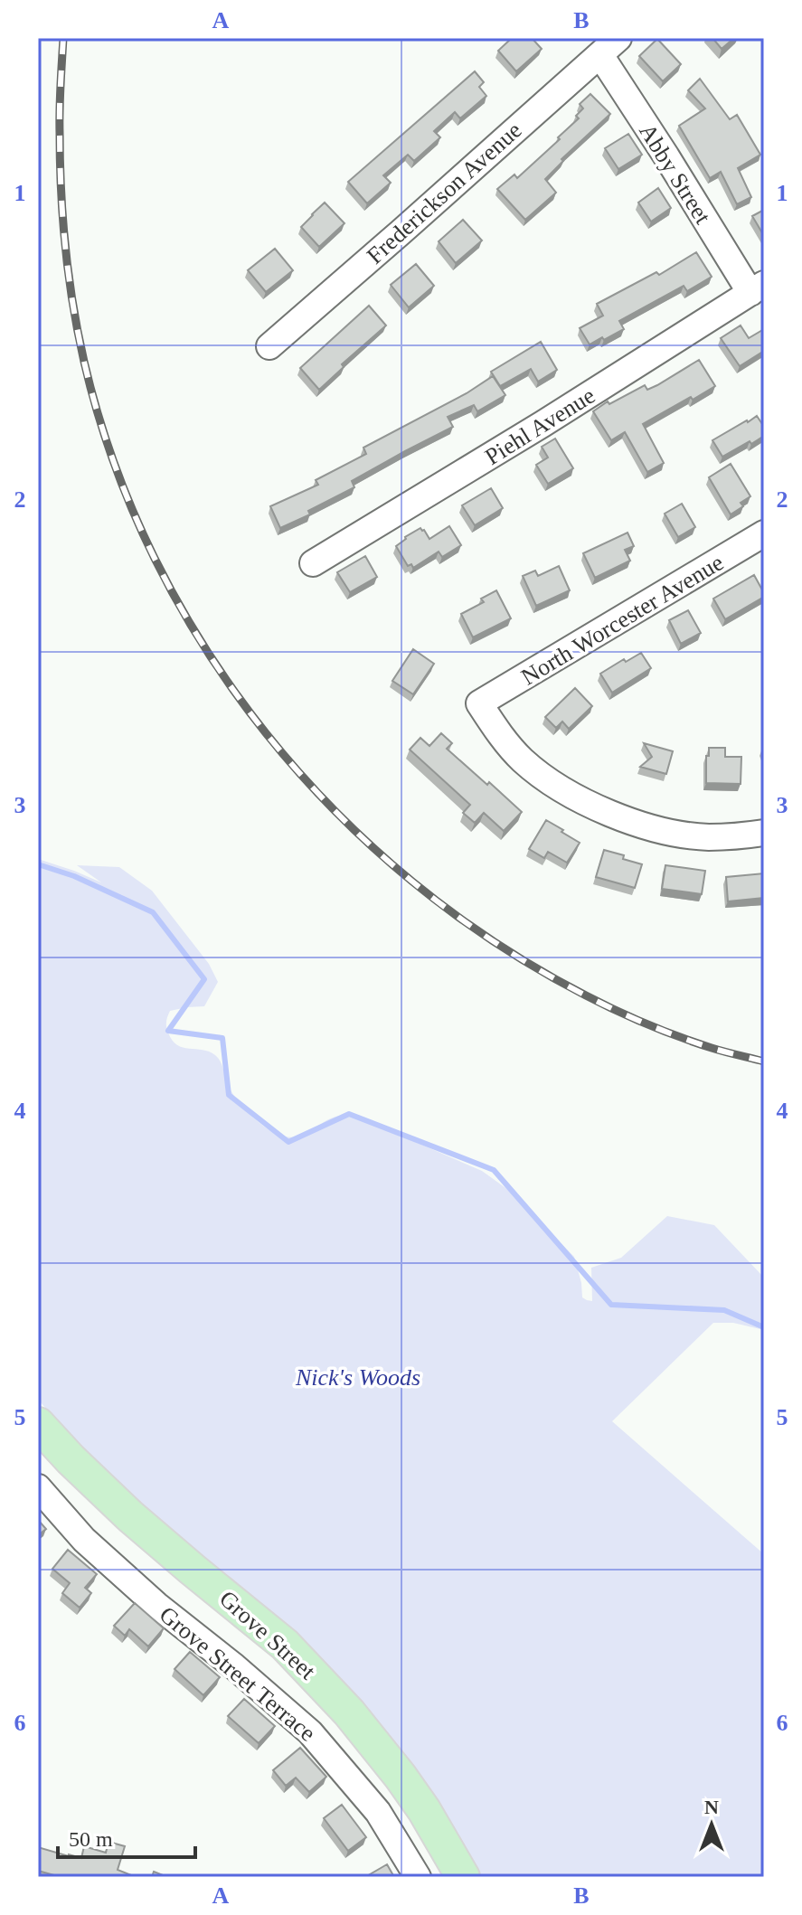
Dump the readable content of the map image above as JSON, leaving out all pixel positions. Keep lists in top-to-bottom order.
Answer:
{
  "streets": {
    "main road": ["Grove Street"],
    "street": [
      "Abby Street",
      "Frederickson Avenue",
      "Piehl Avenue",
      "North Worcester Avenue",
      "Grove Street Terrace"
    ]
  },
  "crossings": [
    ["Abby Street", "Frederickson Avenue"],
    ["Abby Street", "Piehl Avenue"]
  ],
  "parks": ["Nick's Woods"],
  "scale_bar": "50 m",
  "north": "top",
  "grid": {
    "columns": ["A", "B"],
    "rows": [
      "1",
      "2",
      "3",
      "4",
      "5",
      "6"
    ]
  }
}
